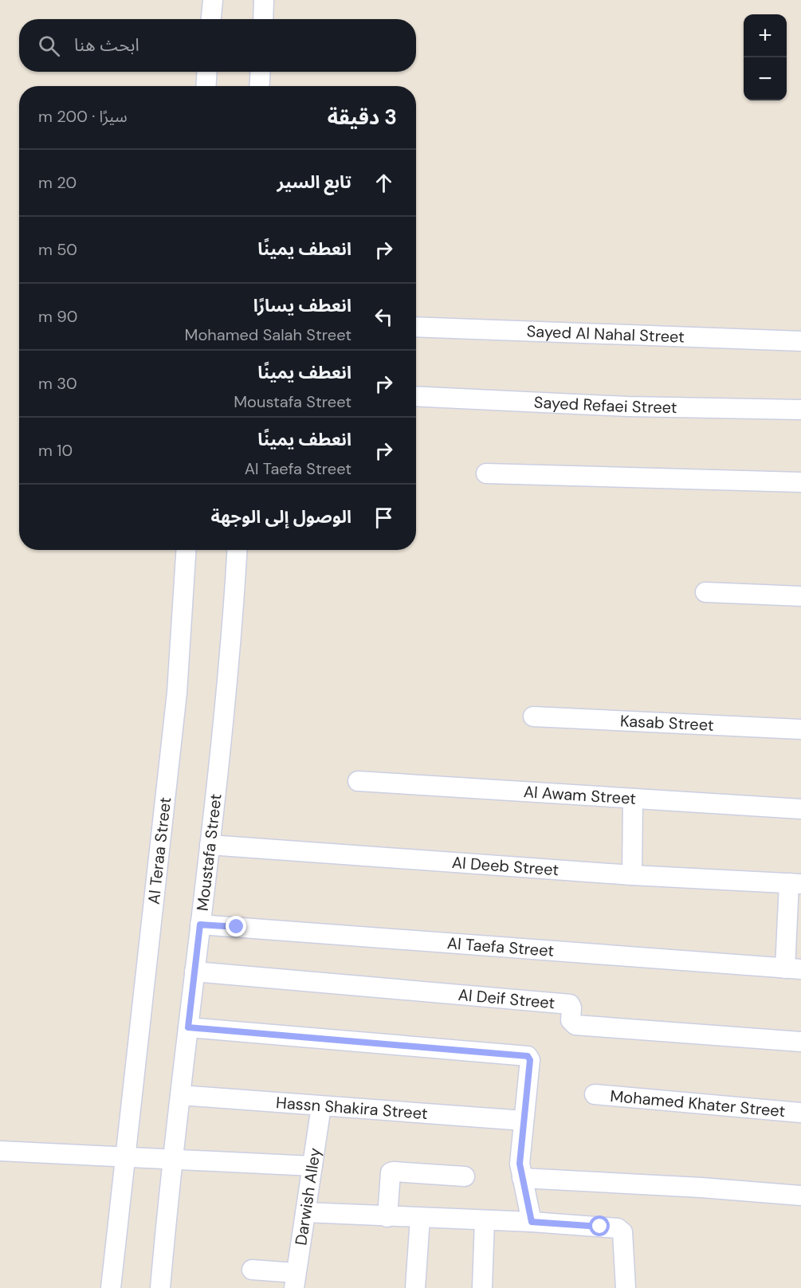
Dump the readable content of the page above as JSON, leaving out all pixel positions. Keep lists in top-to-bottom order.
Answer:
{
  "streets": {
    "street": [
      "Sayed Al Nahal Street",
      "Sayed Refaei Street",
      "Kasab Street",
      "Al Awam Street",
      "Al Teraa Street",
      "Moustafa Street",
      "Al Deeb Street",
      "Al Taefa Street",
      "Al Deif Street",
      "Mohamed Khater Street",
      "Hassn Shakira Street",
      "Darwish Alley"
    ]
  },
  "crossings": [
    ["Moustafa Street", "Al Deeb Street"],
    ["Moustafa Street", "Al Taefa Street"],
    ["Moustafa Street", "Al Deif Street"],
    ["Moustafa Street", "Hassn Shakira Street"],
    ["Hassn Shakira Street", "Darwish Alley"]
  ],
  "page": {
    "map_buttons": ["+", "−"],
    "search": "ابحث هنا",
    "heading": ["3 دقيقة", "سيرًا · 200 m"],
    "list": [
      ["تابع السير", "20 m"],
      ["انعطف يمينًا", "50 m"],
      ["انعطف يسارًا", "Mohamed Salah Street", "90 m"],
      ["انعطف يمينًا", "Moustafa Street", "30 m"],
      ["انعطف يمينًا", "Al Taefa Street", "10 m"],
      "الوصول إلى الوجهة"
    ]
  }
}
